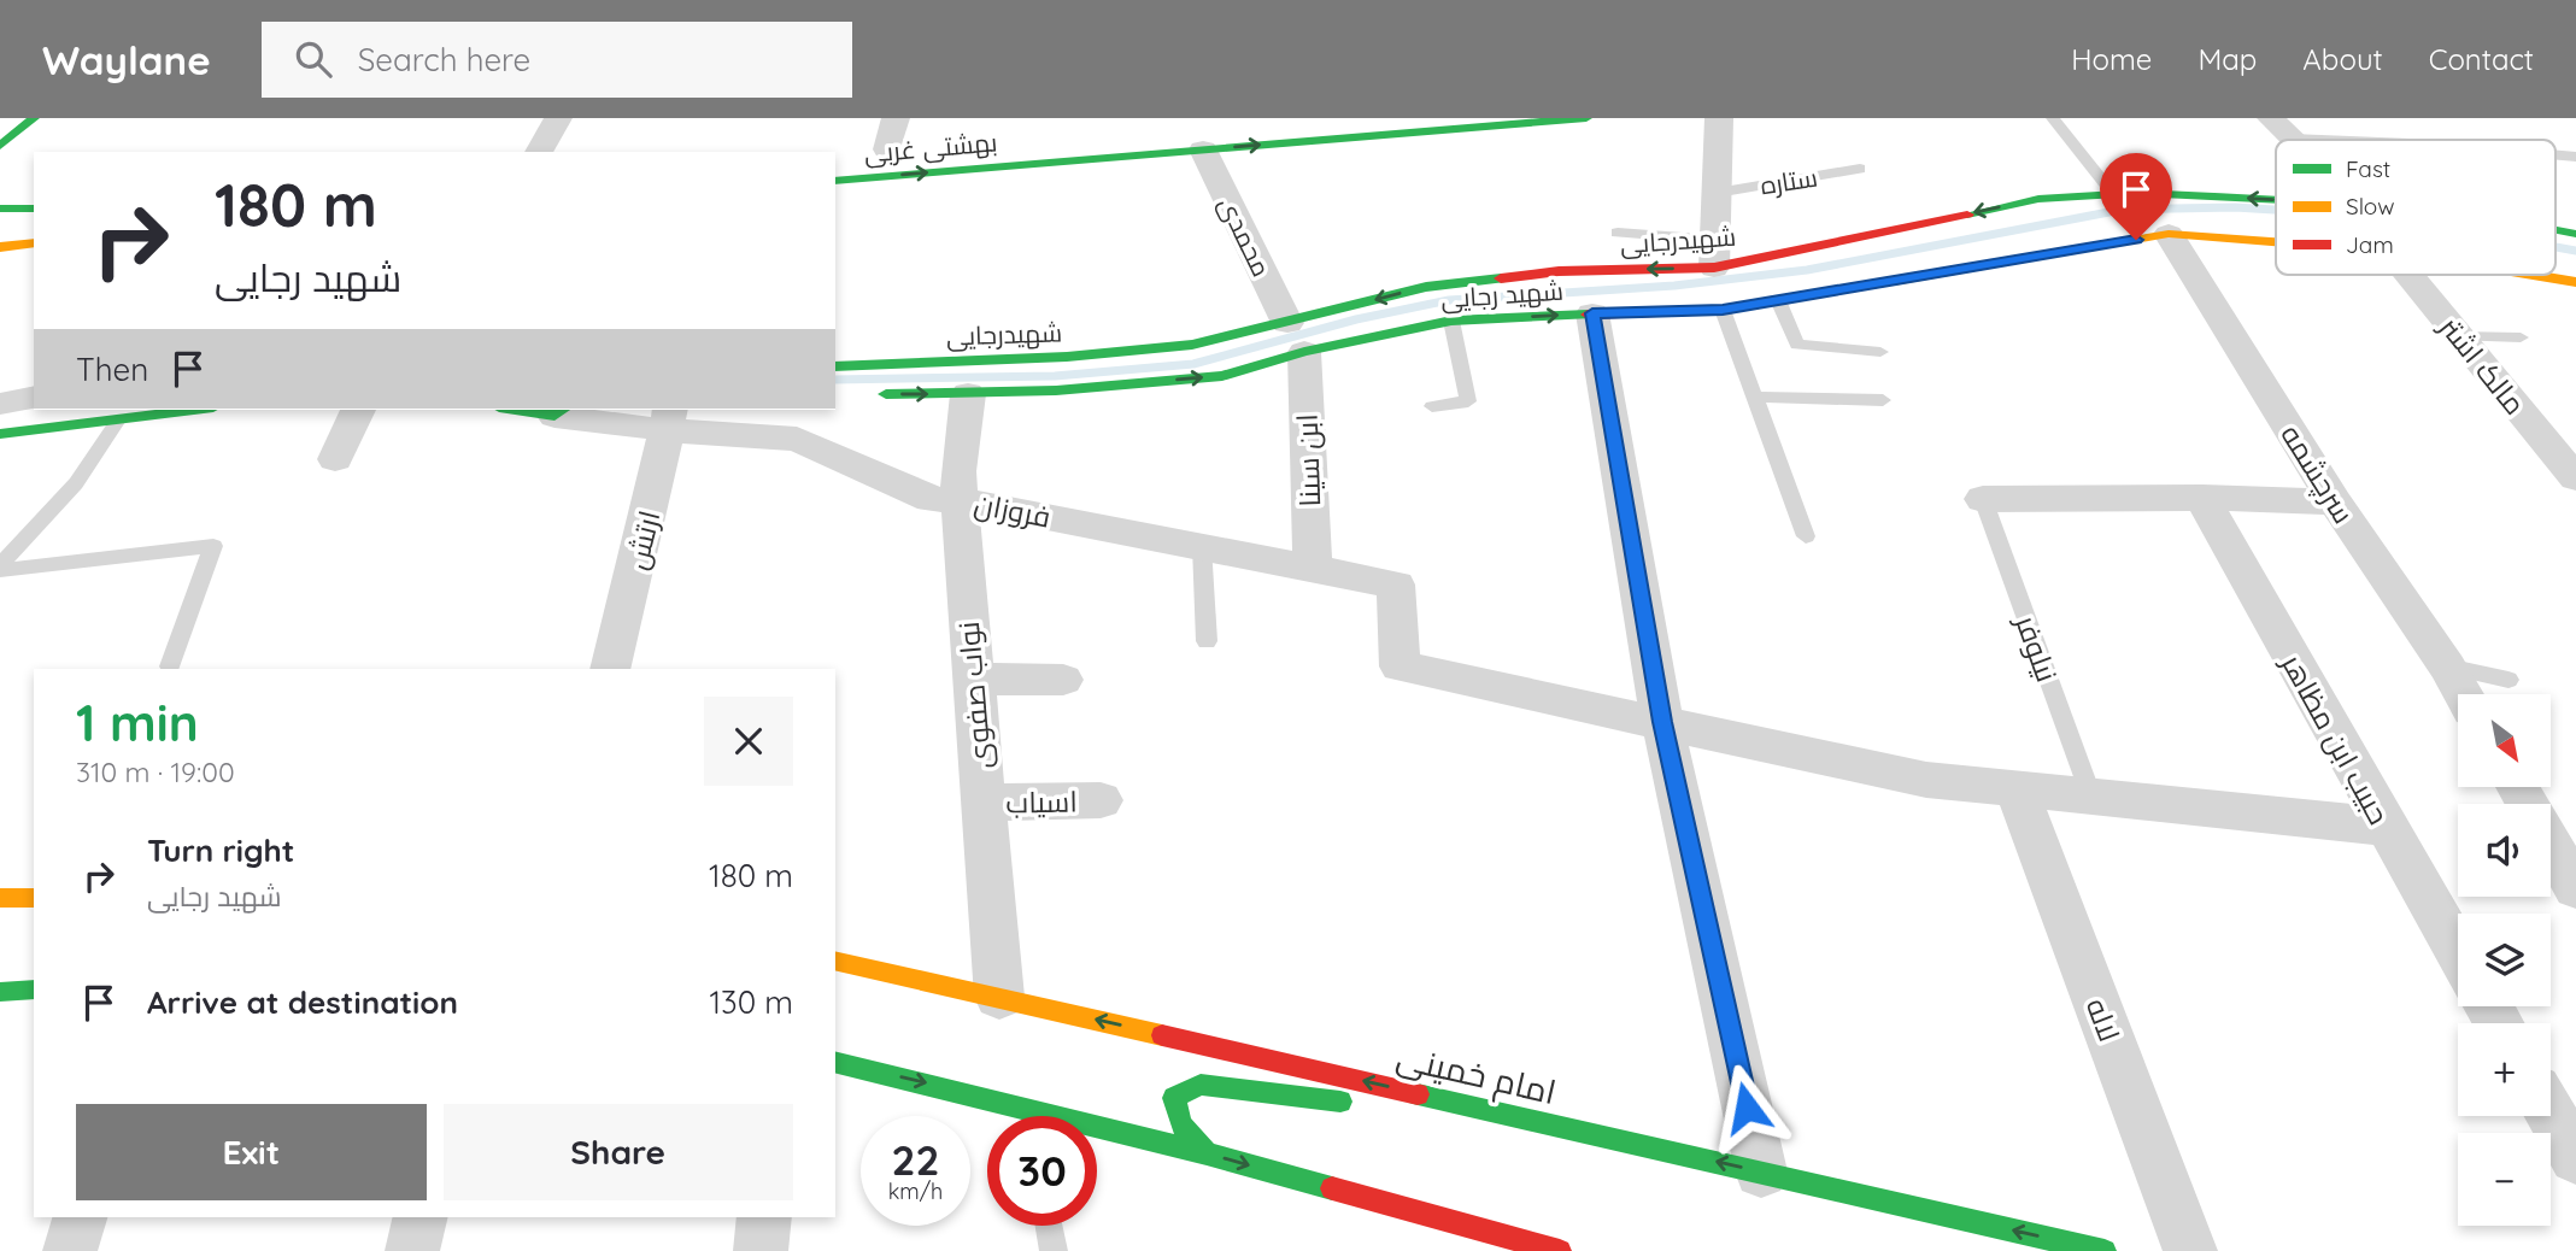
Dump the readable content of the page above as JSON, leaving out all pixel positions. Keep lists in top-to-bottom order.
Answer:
{
  "streets": {
    "street": [
      "بهشتی غربی",
      "محمدی",
      "شهیدرجایی",
      "شهید رجایی",
      "مالک اشتر",
      "ابن سینا",
      "سرچشمه",
      "فروزان",
      "ارتش",
      "نواب صفوی",
      "حبیب ابن مظاهر",
      "اسیاب",
      "لاله",
      "امام خمینی"
    ],
    "lane": ["ستاره", "نیلوفر"]
  },
  "crossings": [
    ["بهشتی غربی", "محمدی"],
    ["محمدی", "شهیدرجایی"],
    ["محمدی", "شهید رجایی"],
    ["محمدی", "ابن سینا"],
    ["شهیدرجایی", "شهید رجایی"],
    ["شهیدرجایی", "ابن سینا"],
    ["شهید رجایی", "ابن سینا"],
    ["شهید رجایی", "سرچشمه"],
    ["شهید رجایی", "نواب صفوی"],
    ["ابن سینا", "فروزان"],
    ["فروزان", "ارتش"],
    ["فروزان", "نواب صفوی"],
    ["نواب صفوی", "اسیاب"],
    ["نواب صفوی", "امام خمینی"]
  ],
  "one_way": ["بهشتی غربی", "شهیدرجایی", "شهید رجایی"],
  "legend": ["Fast", "Slow", "Jam"],
  "north": "bottom right",
  "page": {
    "header": "Waylane",
    "search": "Search here",
    "nav": [
      "Home",
      "Map",
      "About",
      "Contact"
    ],
    "turn": ["180 m", "شهید رجایی"],
    "then": "Then",
    "heading": ["1 min", "310 m · 19:00"],
    "map_buttons": ["+", "−"],
    "list": [
      {
        "name": "Turn right",
        "note": "شهید رجایی",
        "value": "180 m"
      },
      {
        "name": "Arrive at destination",
        "value": "130 m"
      }
    ],
    "buttons": ["Exit", "Share"],
    "speed": "22 km/h",
    "limit": "30"
  }
}
